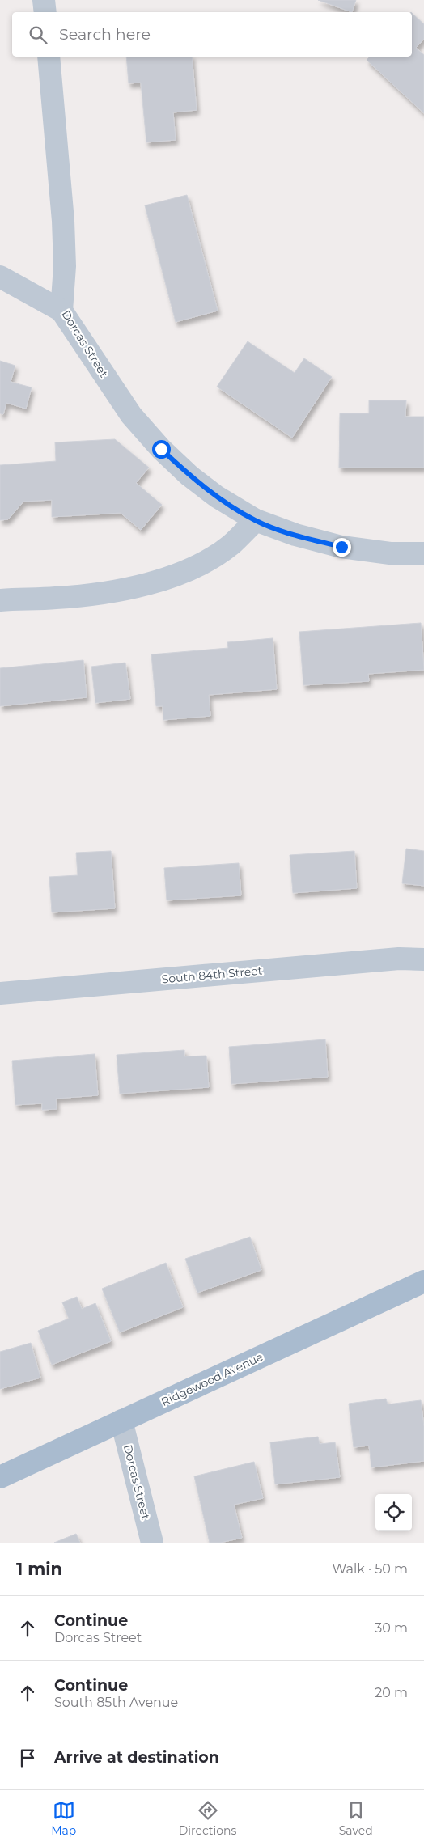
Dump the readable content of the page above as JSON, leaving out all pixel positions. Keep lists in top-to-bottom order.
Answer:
{
  "streets": {
    "main road": ["Ridgewood Avenue"],
    "street": ["Dorcas Street", "South 84th Street"]
  },
  "crossings": [
    ["Dorcas Street", "Ridgewood Avenue"]
  ],
  "page": {
    "search": "Search here",
    "heading": ["1 min", "Walk · 50 m"],
    "list": [
      ["Continue", "Dorcas Street", "30 m"],
      ["Continue", "South 85th Avenue", "20 m"],
      "Arrive at destination"
    ],
    "nav": ["Map", "Directions", "Saved"]
  }
}
